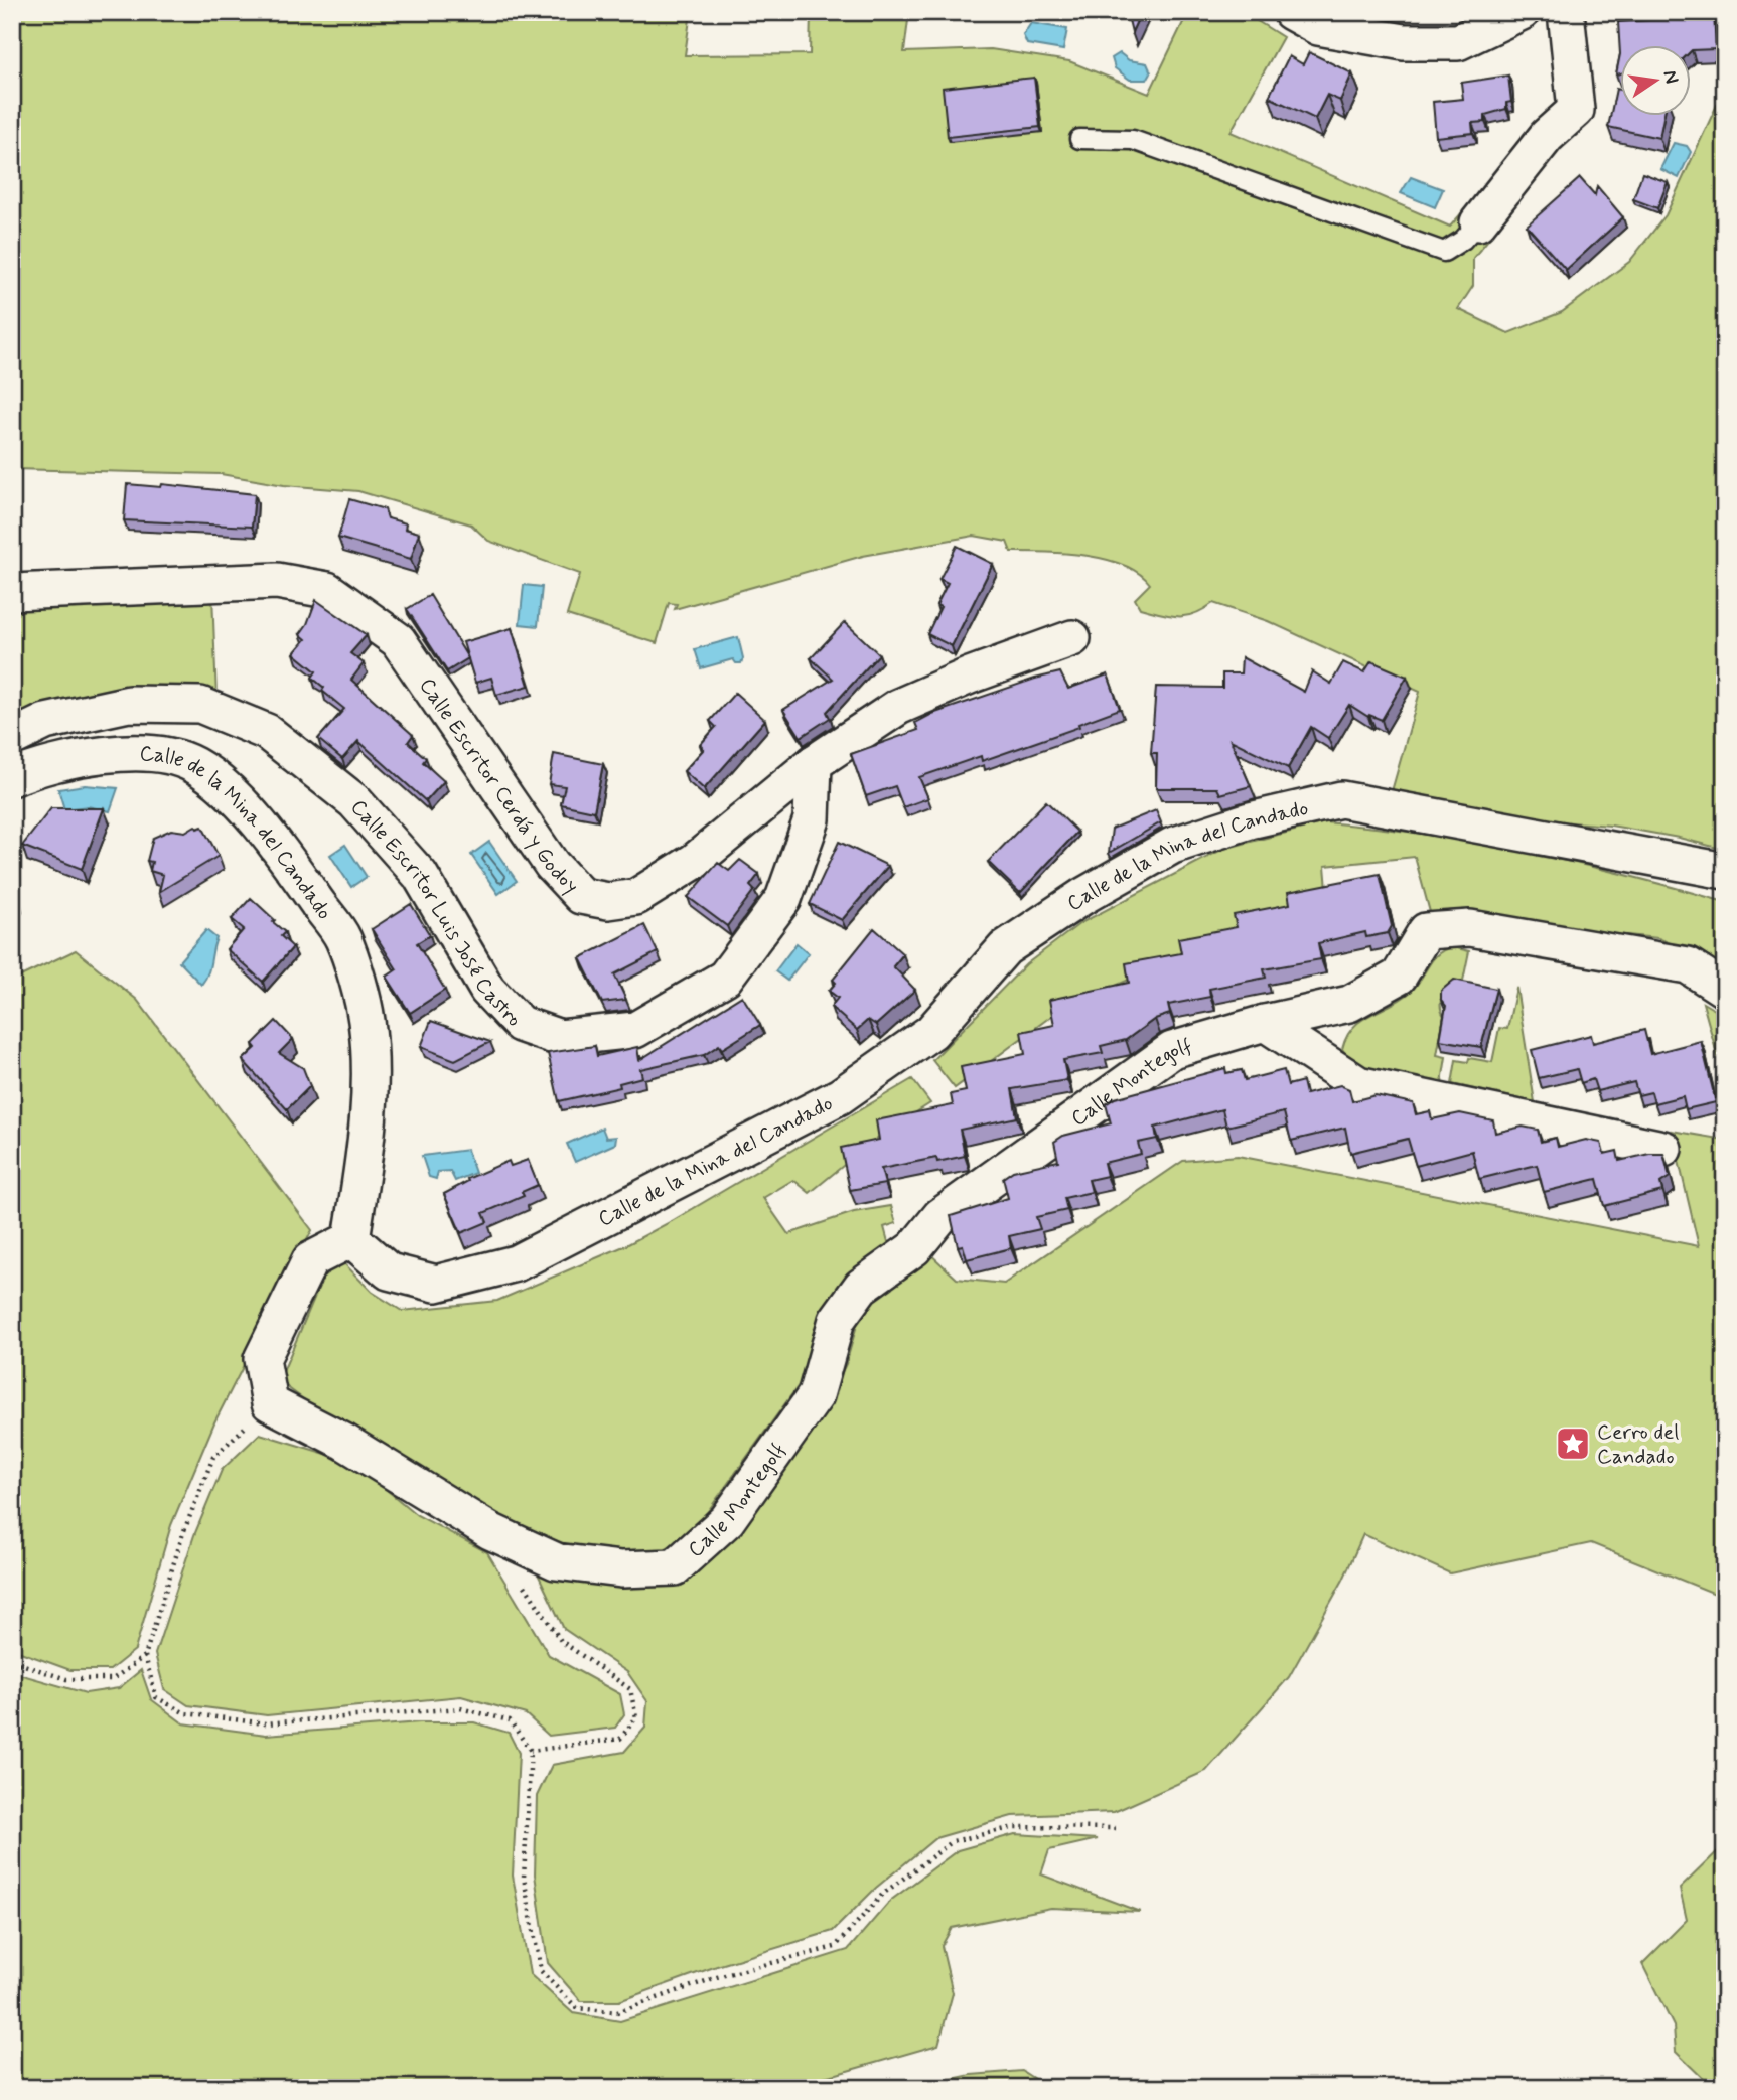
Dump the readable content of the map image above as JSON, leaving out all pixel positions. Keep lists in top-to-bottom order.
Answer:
{
  "streets": {
    "street": [
      "Calle Escritor Cerdá y Godoy",
      "Calle de la Mina del Candado",
      "Calle Escritor Luis José Castro",
      "Calle Montegolf"
    ]
  },
  "crossings": [
    ["Calle Escritor Cerdá y Godoy", "Calle Escritor Luis José Castro"]
  ],
  "places": {
    "place": ["Cerro del Candado"]
  },
  "north": "right"
}
